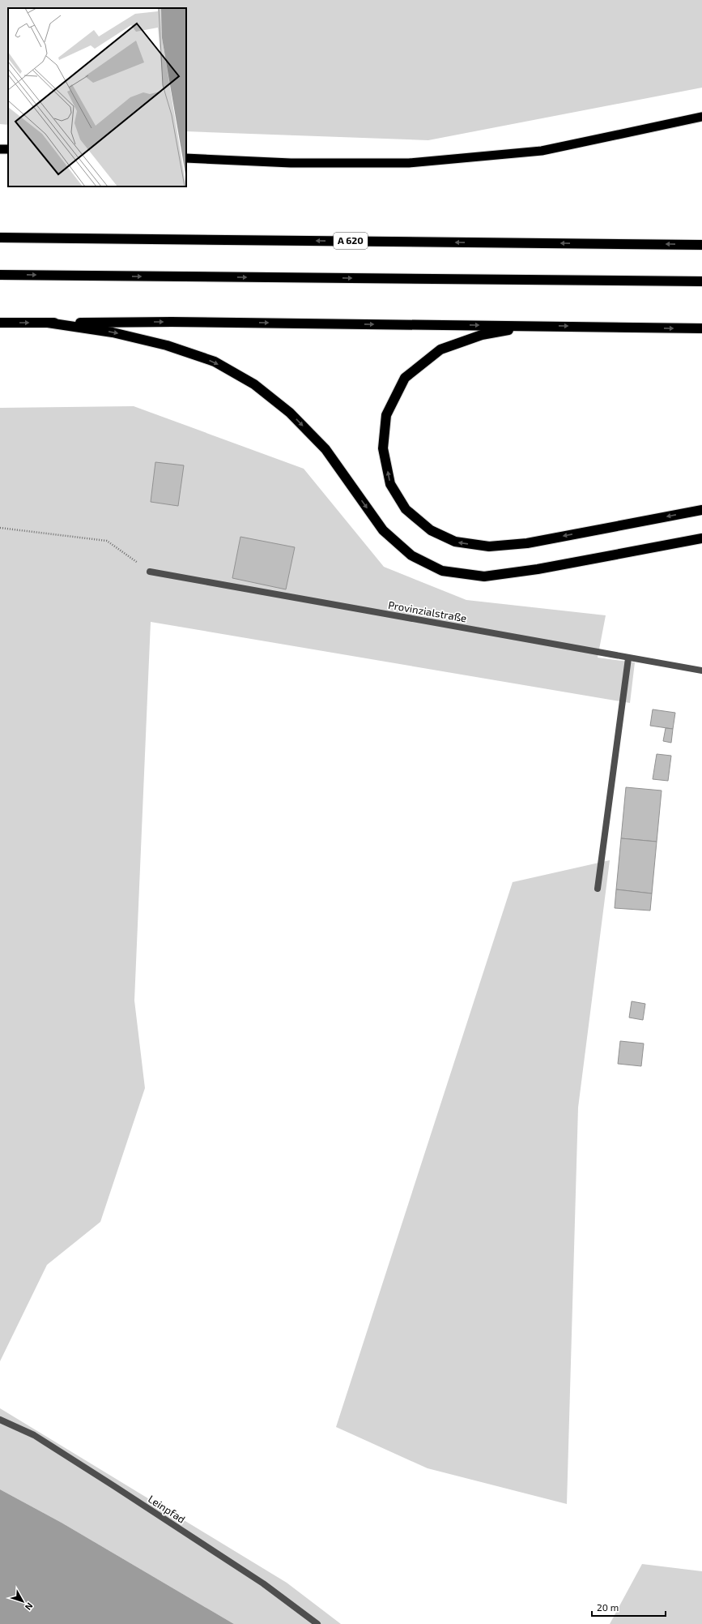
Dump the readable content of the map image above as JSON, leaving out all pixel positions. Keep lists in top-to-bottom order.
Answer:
{
  "streets": {
    "highway": ["A 620"],
    "lane": ["Provinzialstraße", "Leinpfad"]
  },
  "scale_bar": "20 m",
  "north": "bottom right"
}
